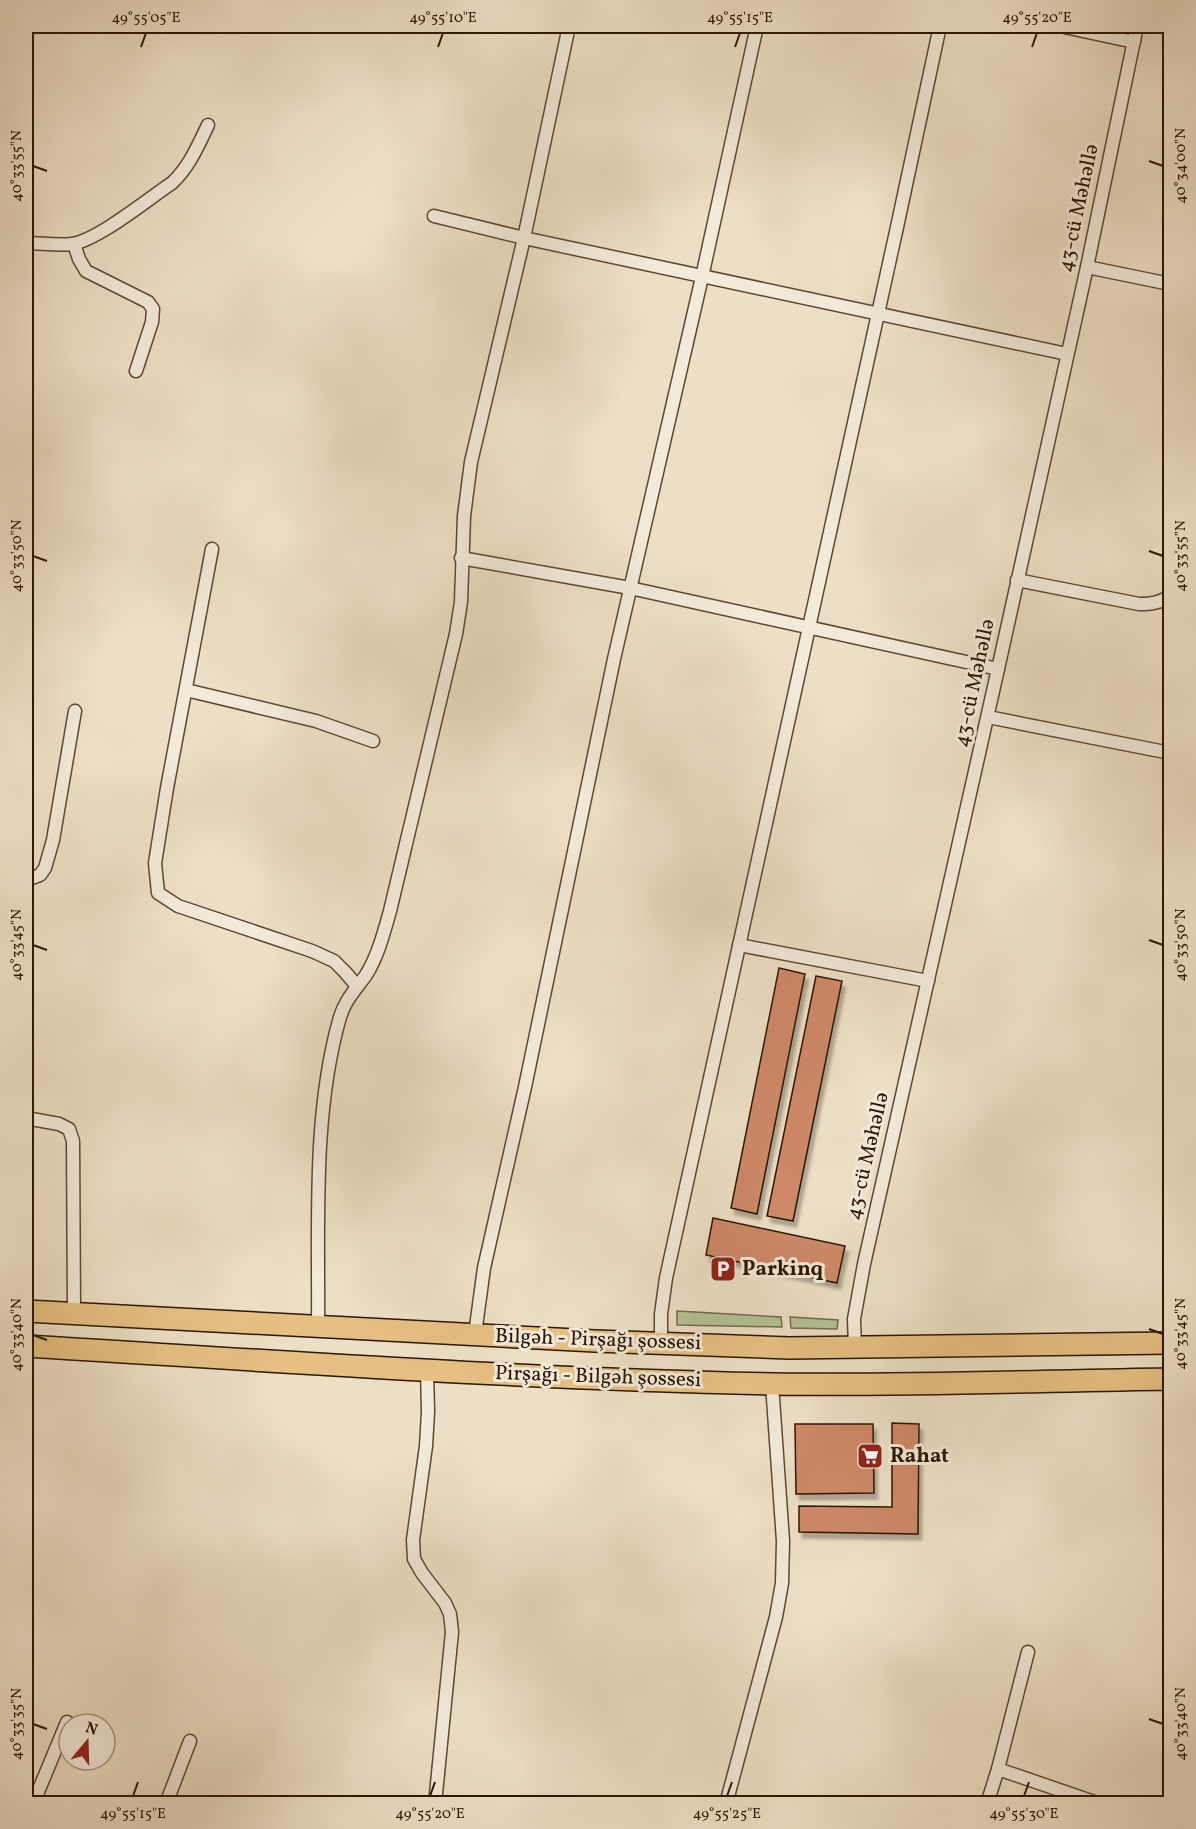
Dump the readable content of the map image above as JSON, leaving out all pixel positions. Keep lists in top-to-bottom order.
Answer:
{
  "streets": {
    "highway": ["Bilgəh - Pirşağı şossesi", "Pirşağı - Bilgəh şossesi"],
    "street": ["43-cü Məhəllə"]
  },
  "crossings": [
    ["43-cü Məhəllə", "Bilgəh - Pirşağı şossesi"]
  ],
  "places": {
    "parking": ["Parkinq"],
    "supermarket": ["Rahat"]
  },
  "north": "top",
  "coordinates": [
    "49°55'05\"E",
    "49°55'10\"E",
    "49°55'15\"E",
    "49°55'20\"E",
    "40°34'00\"N",
    "40°33'55\"N",
    "40°33'50\"N",
    "40°33'45\"N",
    "40°33'40\"N",
    "40°33'35\"N",
    "49°55'25\"E",
    "49°55'30\"E"
  ]
}
